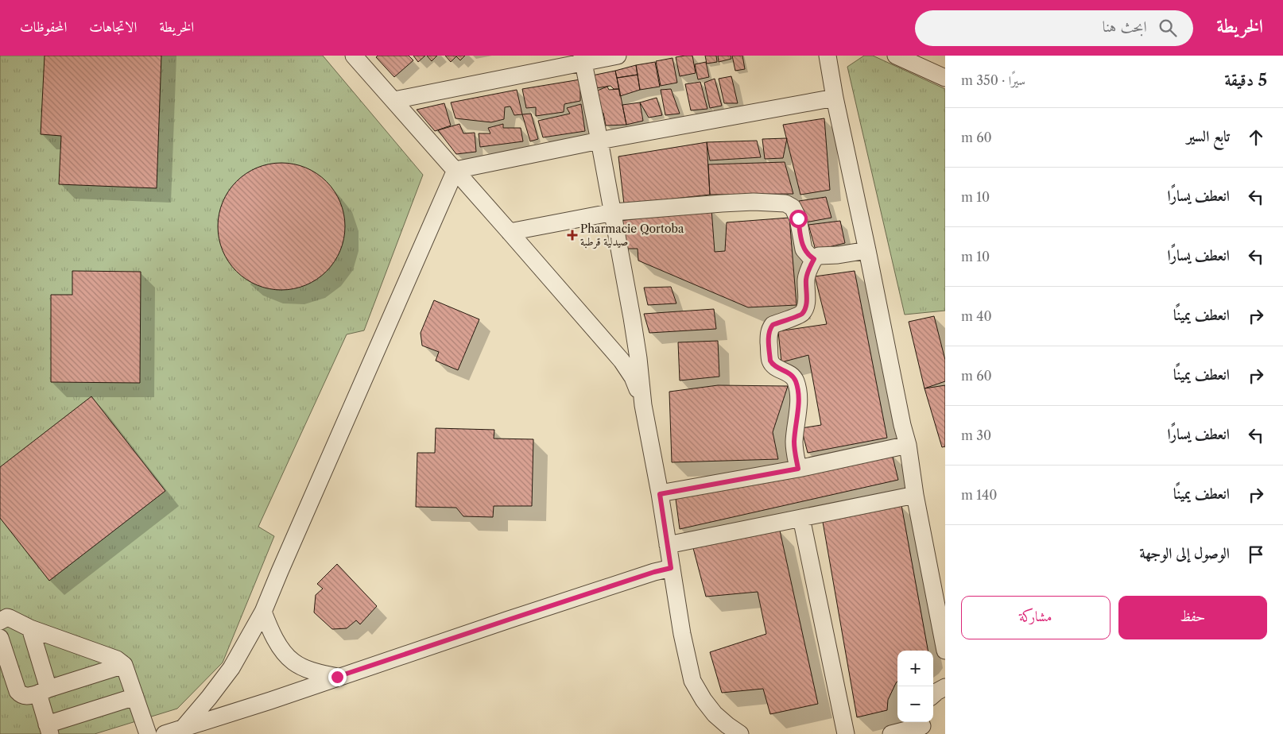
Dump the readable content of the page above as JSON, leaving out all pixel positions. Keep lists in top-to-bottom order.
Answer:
{
  "places": {
    "health": ["Pharmacie Qortoba صيدلية قرطبة"]
  },
  "page": {
    "header": "الخريطة",
    "search": "ابحث هنا",
    "nav": ["الخريطة", "الاتجاهات", "المحفوظات"],
    "heading": ["5 دقيقة", "سيرًا · 350 m"],
    "list": [
      ["تابع السير", "60 m"],
      ["انعطف يسارًا", "10 m"],
      ["انعطف يسارًا", "10 m"],
      ["انعطف يمينًا", "40 m"],
      ["انعطف يمينًا", "60 m"],
      ["انعطف يسارًا", "30 m"],
      ["انعطف يمينًا", "140 m"],
      "الوصول إلى الوجهة"
    ],
    "buttons": ["حفظ", "مشاركة"],
    "map_buttons": ["+", "−"]
  }
}
